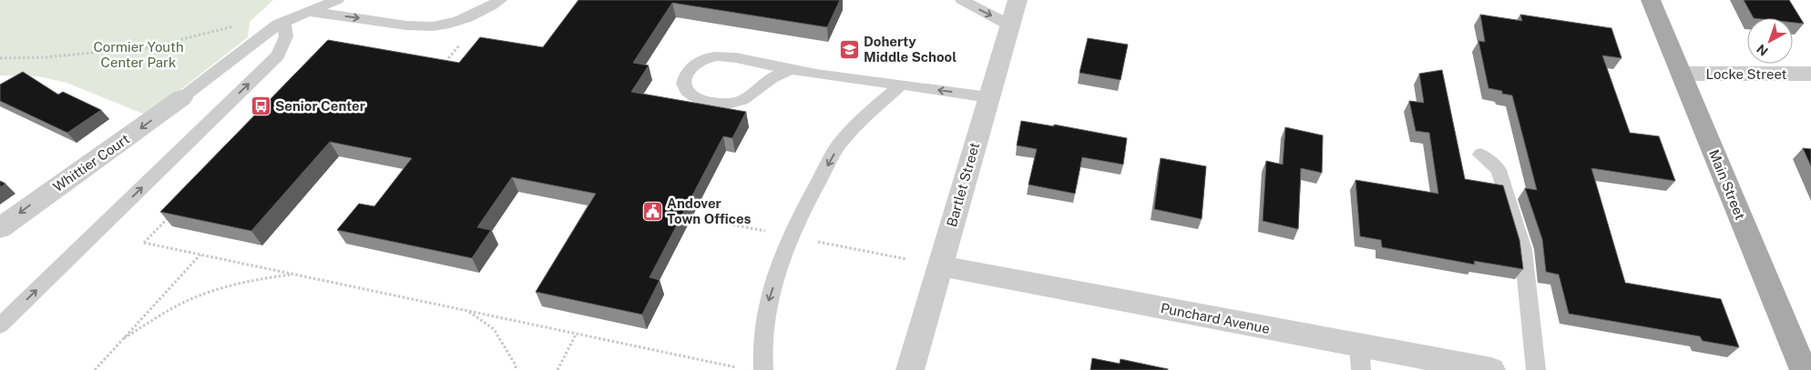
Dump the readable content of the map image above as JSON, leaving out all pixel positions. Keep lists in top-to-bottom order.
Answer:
{
  "streets": {
    "main road": ["Main Street"],
    "street": [
      "Locke Street",
      "Whittier Court",
      "Bartlet Street",
      "Punchard Avenue"
    ]
  },
  "crossings": [
    ["Locke Street", "Main Street"],
    ["Bartlet Street", "Punchard Avenue"]
  ],
  "one_way": ["Whittier Court"],
  "parks": ["Cormier Youth Center Park"],
  "places": {
    "school or university": ["Doherty Middle School"],
    "bus stop": ["Senior Center"],
    "public building": ["Andover Town Offices"]
  },
  "north": "bottom left"
}
